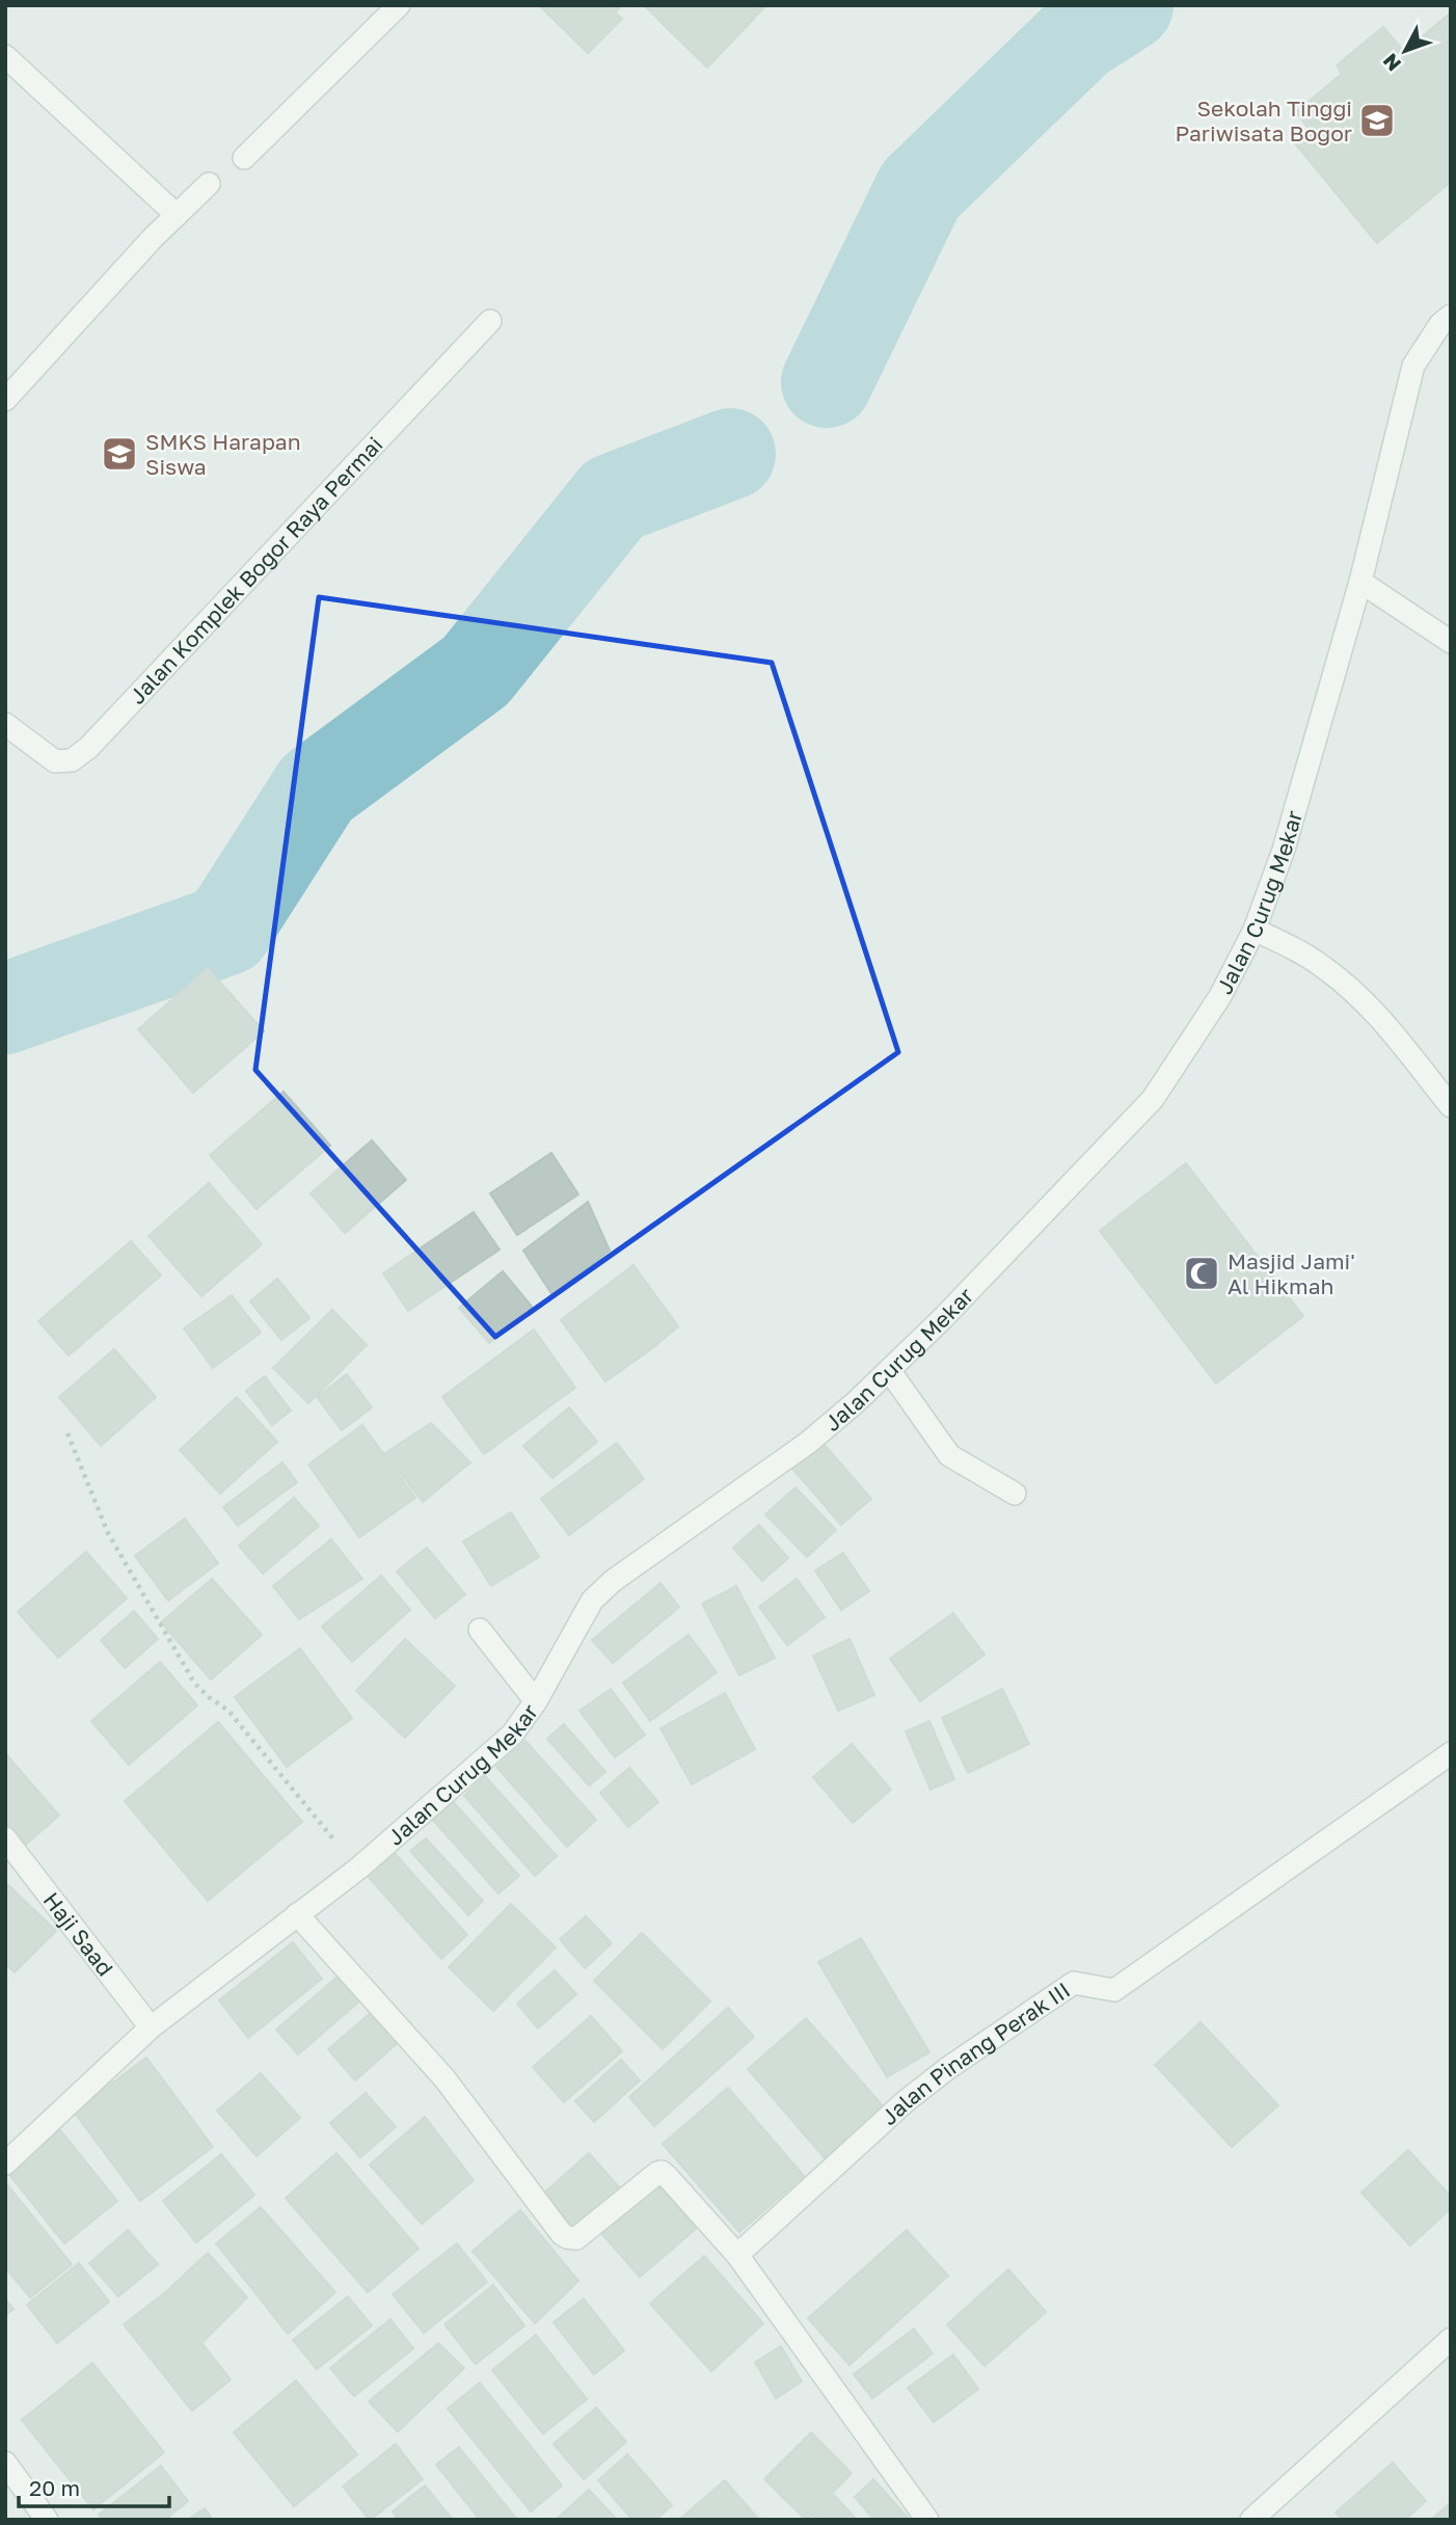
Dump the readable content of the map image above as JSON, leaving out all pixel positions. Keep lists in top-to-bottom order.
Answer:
{
  "streets": {
    "street": [
      "Jalan Komplek Bogor Raya Permai",
      "Jalan Curug Mekar",
      "Haji Saad",
      "Jalan Pinang Perak III"
    ]
  },
  "crossings": [
    ["Jalan Curug Mekar", "Haji Saad"]
  ],
  "places": {
    "school or university": ["Sekolah Tinggi Pariwisata Bogor", "SMKS Harapan Siswa"],
    "mosque": ["Masjid Jami' Al Hikmah"]
  },
  "scale_bar": "20 m",
  "north": "bottom left"
}
